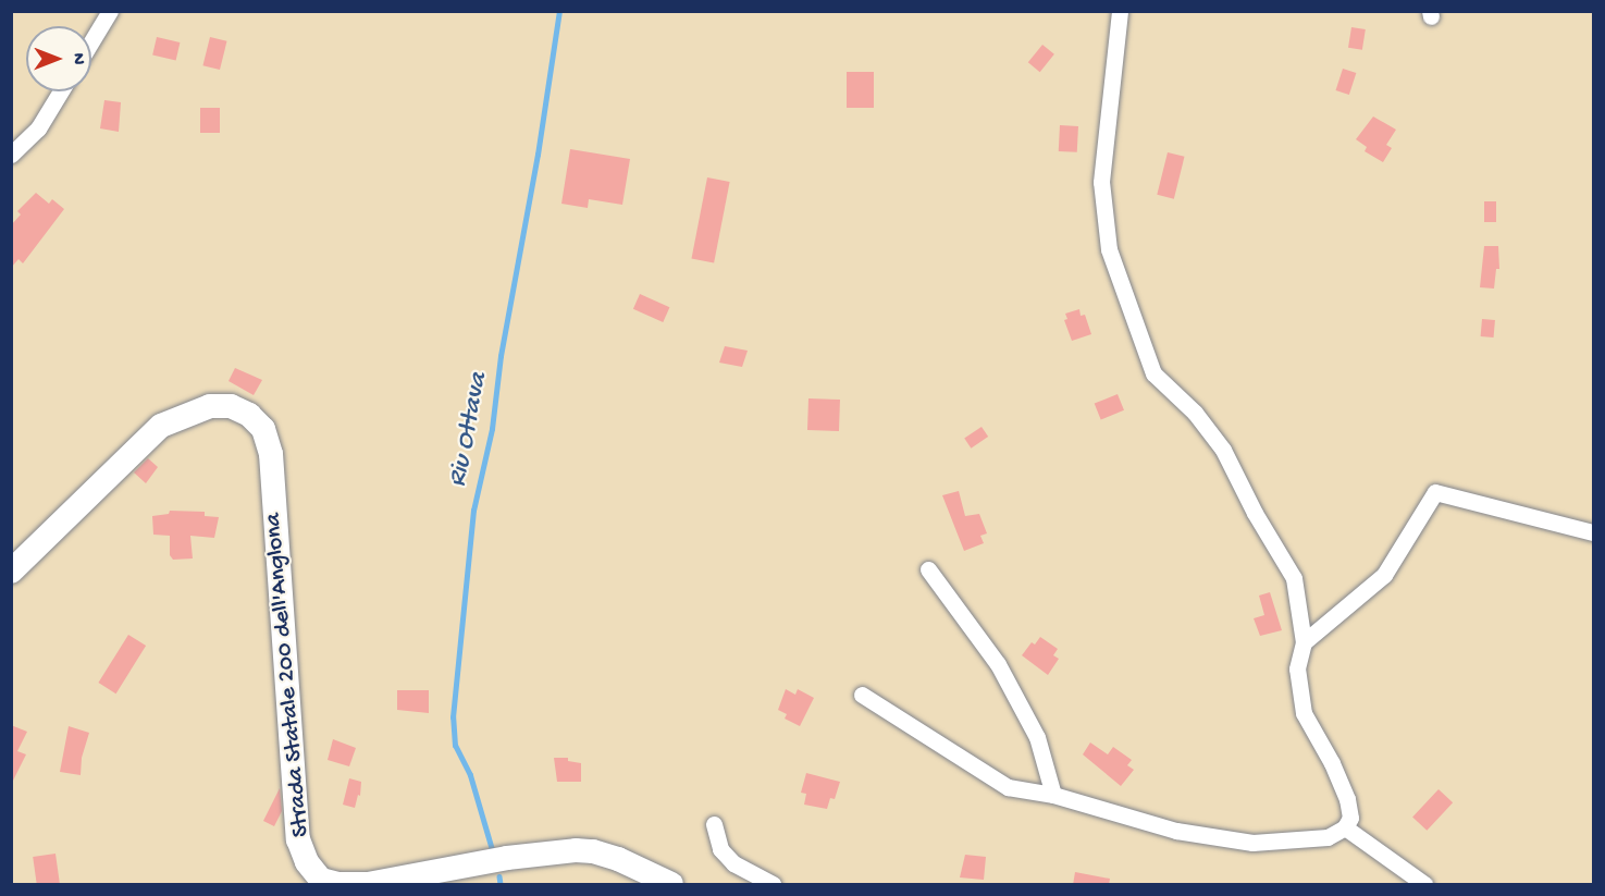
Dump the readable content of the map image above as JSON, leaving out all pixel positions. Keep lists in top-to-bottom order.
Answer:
{
  "streets": {
    "main road": ["Strada Statale 200 dell'Anglona"]
  },
  "water": ["Riu Ottava"],
  "north": "right"
}
